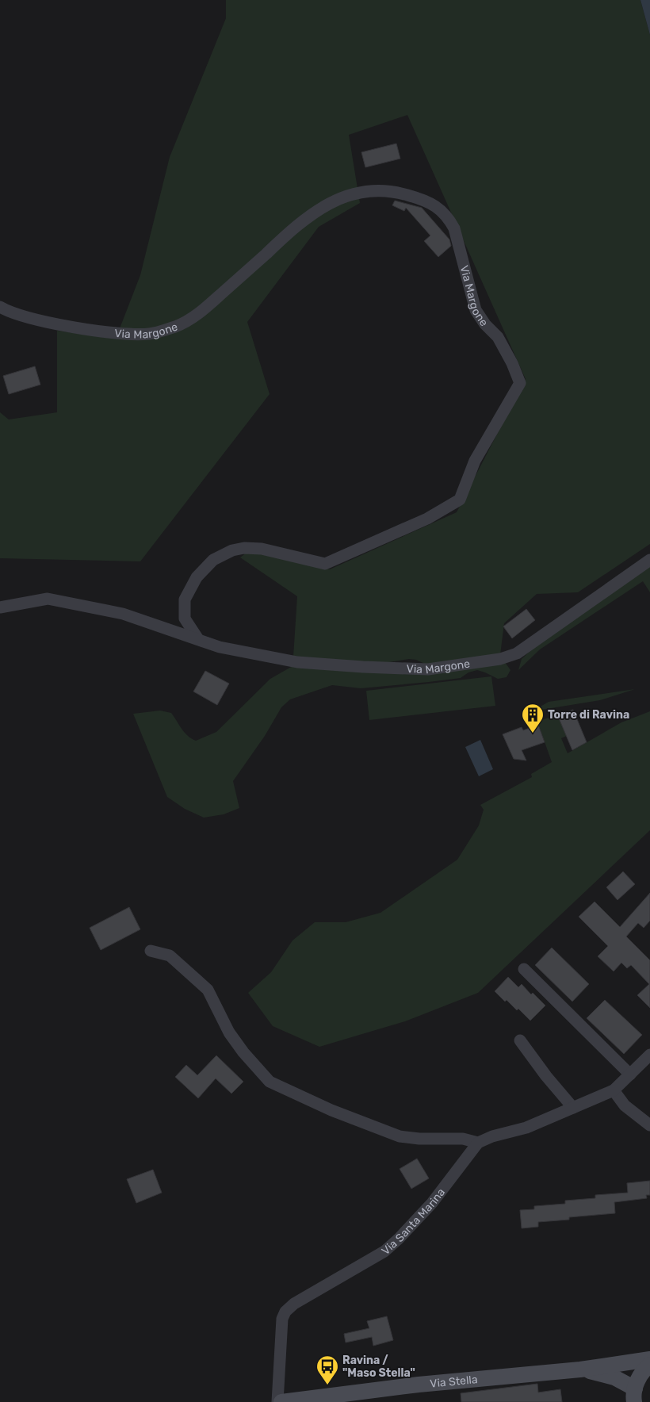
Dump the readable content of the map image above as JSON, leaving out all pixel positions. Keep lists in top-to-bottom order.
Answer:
{
  "streets": {
    "main road": ["Via Stella"],
    "street": ["Via Margone", "Via Santa Marina"]
  },
  "places": {
    "building": ["Torre di Ravina"],
    "bus stop": ["Ravina / \"Maso Stella\""]
  }
}
